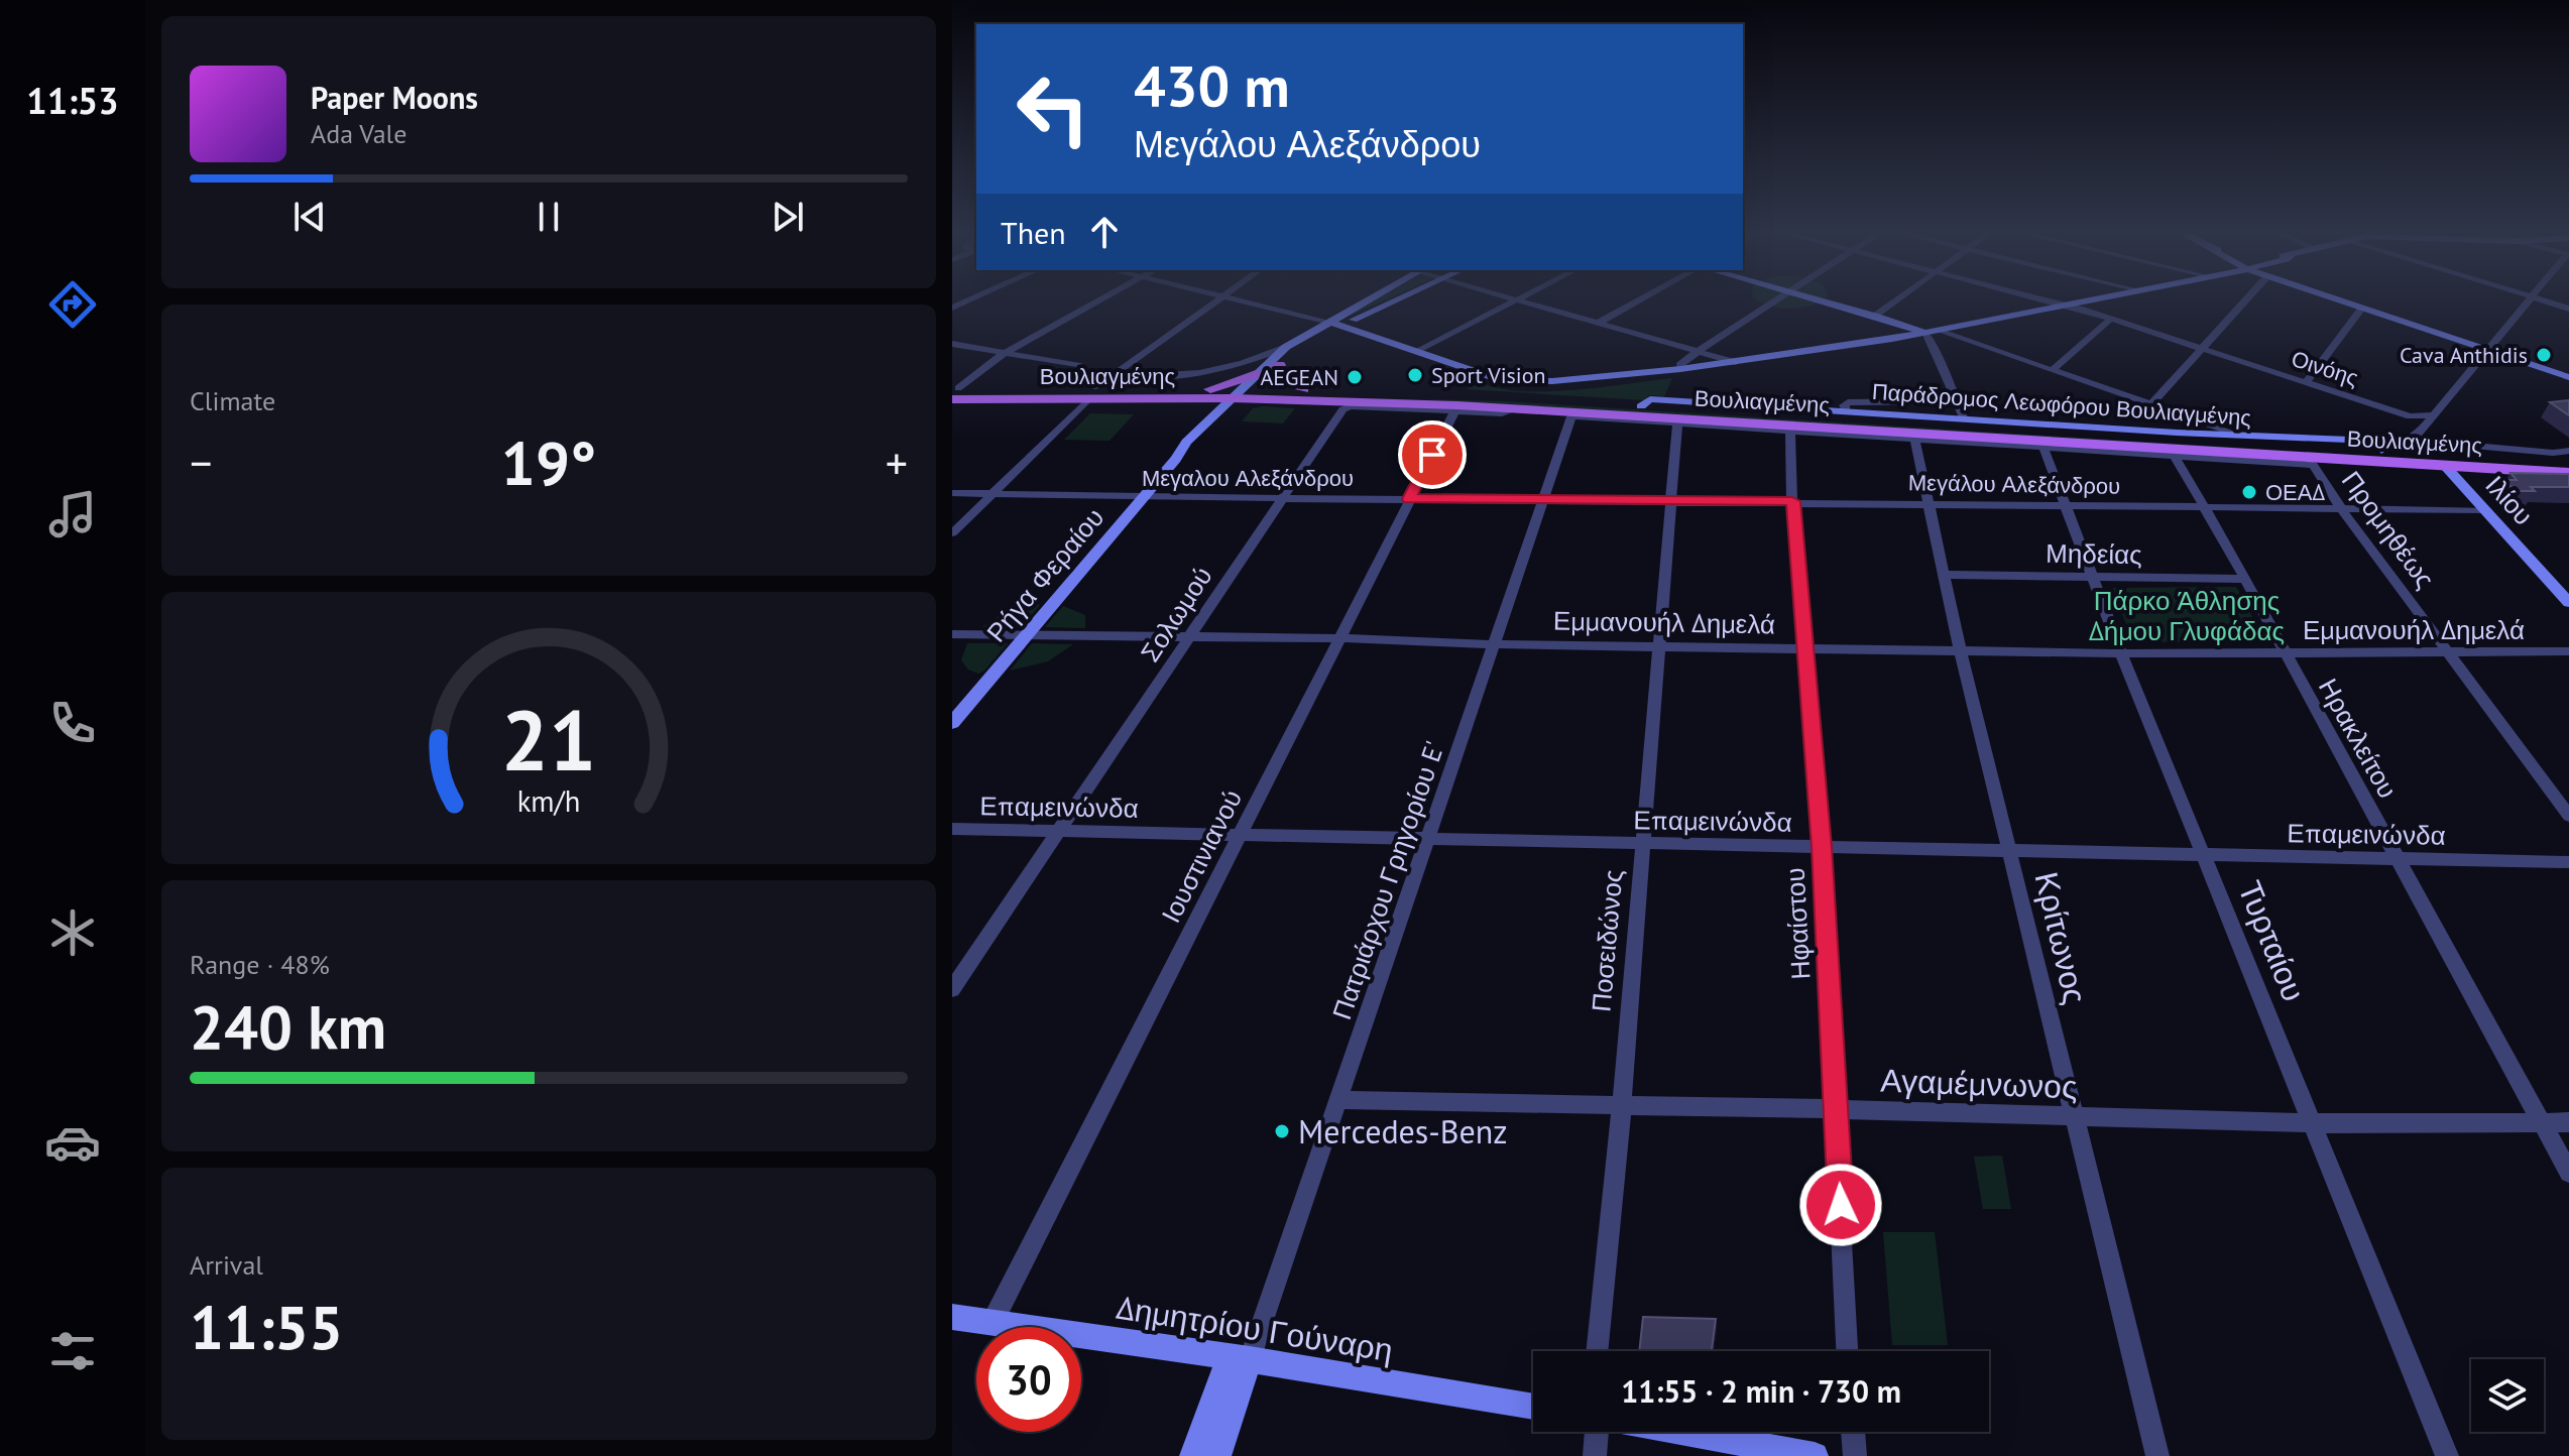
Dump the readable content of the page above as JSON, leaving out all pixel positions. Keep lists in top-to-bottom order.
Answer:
{
  "streets": {
    "main road": ["Βουλιαγμένης"],
    "street": [
      "Οινόης",
      "Παράδρομος Λεωφόρου Βουλιαγμένης",
      "Μεγαλου Αλεξάνδρου",
      "Μεγάλου Αλεξάνδρου",
      "Ιλίου",
      "Προμηθέως",
      "Μηδείας",
      "Ρήγα Φεραίου",
      "Σολωμού",
      "Εμμανουήλ Δημελά",
      "Ηρακλείτου",
      "Επαμεινώνδα",
      "Ιουστινιανού",
      "Πατριάρχου Γρηγορίου E'",
      "Ηφαίστου",
      "Κρίτωνος",
      "Ποσειδώνος",
      "Τυρταίου",
      "Αγαμέμνωνος",
      "Δημητρίου Γούναρη"
    ]
  },
  "crossings": [
    ["Βουλιαγμένης", "Παράδρομος Λεωφόρου Βουλιαγμένης"],
    ["Βουλιαγμένης", "Ιλίου"],
    ["Βουλιαγμένης", "Ρήγα Φεραίου"],
    ["Βουλιαγμένης", "Σολωμού"],
    ["Βουλιαγμένης", "Κρίτωνος"],
    ["Παράδρομος Λεωφόρου Βουλιαγμένης", "Κρίτωνος"],
    ["Μεγαλου Αλεξάνδρου", "Μεγάλου Αλεξάνδρου"],
    ["Μεγαλου Αλεξάνδρου", "Ρήγα Φεραίου"],
    ["Μεγαλου Αλεξάνδρου", "Σολωμού"],
    ["Μεγαλου Αλεξάνδρου", "Ιουστινιανού"],
    ["Μεγαλου Αλεξάνδρου", "Πατριάρχου Γρηγορίου E'"],
    ["Μεγάλου Αλεξάνδρου", "Ιλίου"],
    ["Μεγάλου Αλεξάνδρου", "Προμηθέως"],
    ["Μεγάλου Αλεξάνδρου", "Ηρακλείτου"],
    ["Μεγάλου Αλεξάνδρου", "Πατριάρχου Γρηγορίου E'"],
    ["Μεγάλου Αλεξάνδρου", "Ηφαίστου"],
    ["Μεγάλου Αλεξάνδρου", "Κρίτωνος"],
    ["Μεγάλου Αλεξάνδρου", "Ποσειδώνος"],
    ["Μεγάλου Αλεξάνδρου", "Τυρταίου"],
    ["Προμηθέως", "Εμμανουήλ Δημελά"],
    ["Προμηθέως", "Ηρακλείτου"],
    ["Μηδείας", "Ηρακλείτου"],
    ["Μηδείας", "Κρίτωνος"],
    ["Μηδείας", "Τυρταίου"],
    ["Ρήγα Φεραίου", "Εμμανουήλ Δημελά"],
    ["Σολωμού", "Εμμανουήλ Δημελά"],
    ["Σολωμού", "Επαμεινώνδα"],
    ["Σολωμού", "Ιουστινιανού"],
    ["Εμμανουήλ Δημελά", "Ηρακλείτου"],
    ["Εμμανουήλ Δημελά", "Ιουστινιανού"],
    ["Εμμανουήλ Δημελά", "Πατριάρχου Γρηγορίου E'"],
    ["Εμμανουήλ Δημελά", "Ηφαίστου"],
    ["Εμμανουήλ Δημελά", "Κρίτωνος"],
    ["Εμμανουήλ Δημελά", "Ποσειδώνος"],
    ["Εμμανουήλ Δημελά", "Τυρταίου"],
    ["Ηρακλείτου", "Επαμεινώνδα"],
    ["Ηρακλείτου", "Αγαμέμνωνος"],
    ["Επαμεινώνδα", "Ιουστινιανού"],
    ["Επαμεινώνδα", "Πατριάρχου Γρηγορίου E'"],
    ["Επαμεινώνδα", "Ηφαίστου"],
    ["Επαμεινώνδα", "Κρίτωνος"],
    ["Επαμεινώνδα", "Ποσειδώνος"],
    ["Επαμεινώνδα", "Τυρταίου"],
    ["Ιουστινιανού", "Δημητρίου Γούναρη"],
    ["Πατριάρχου Γρηγορίου E'", "Ποσειδώνος"],
    ["Πατριάρχου Γρηγορίου E'", "Αγαμέμνωνος"],
    ["Πατριάρχου Γρηγορίου E'", "Δημητρίου Γούναρη"],
    ["Ηφαίστου", "Αγαμέμνωνος"],
    ["Κρίτωνος", "Αγαμέμνωνος"],
    ["Ποσειδώνος", "Αγαμέμνωνος"],
    ["Τυρταίου", "Αγαμέμνωνος"]
  ],
  "parks": ["Πάρκο Άθλησης Δήμου Γλυφάδας"],
  "places": [
    "Cava Anthidis",
    "Sport Vision",
    "AEGEAN",
    "ΟΕΑΔ",
    "Mercedes-Benz"
  ],
  "page": {
    "tabs": "11:53",
    "turn": ["430 m", "Μεγάλου Αλεξάνδρου"],
    "song": ["Paper Moons", "Ada Vale"],
    "then": "Then",
    "tile": [
      "Climate",
      ["Range · 48%", "240 km"],
      ["Arrival", "11:55"]
    ],
    "heat": ["−", "19°", "+"],
    "limit": "30",
    "trip": "11:55 · 2 min · 730 m",
    "gauge": ["21", "km/h"]
  }
}
